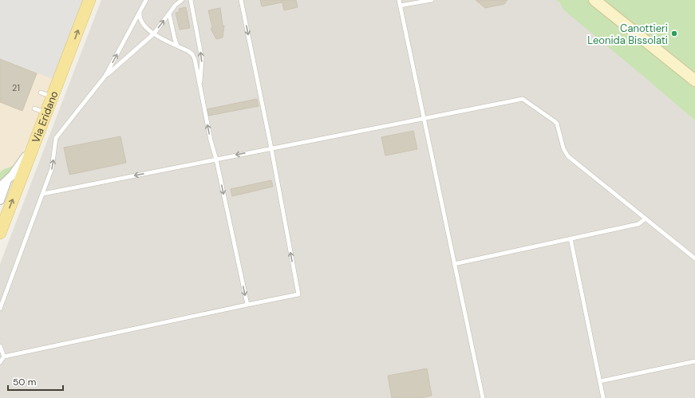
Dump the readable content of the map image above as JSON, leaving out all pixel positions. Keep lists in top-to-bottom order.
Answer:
{
  "streets": {
    "main road": ["Via Eridano"]
  },
  "one_way": ["Via Eridano"],
  "places": ["Canottieri Leonida Bissolati"],
  "house_numbers": ["21"],
  "scale_bar": "50 m"
}
